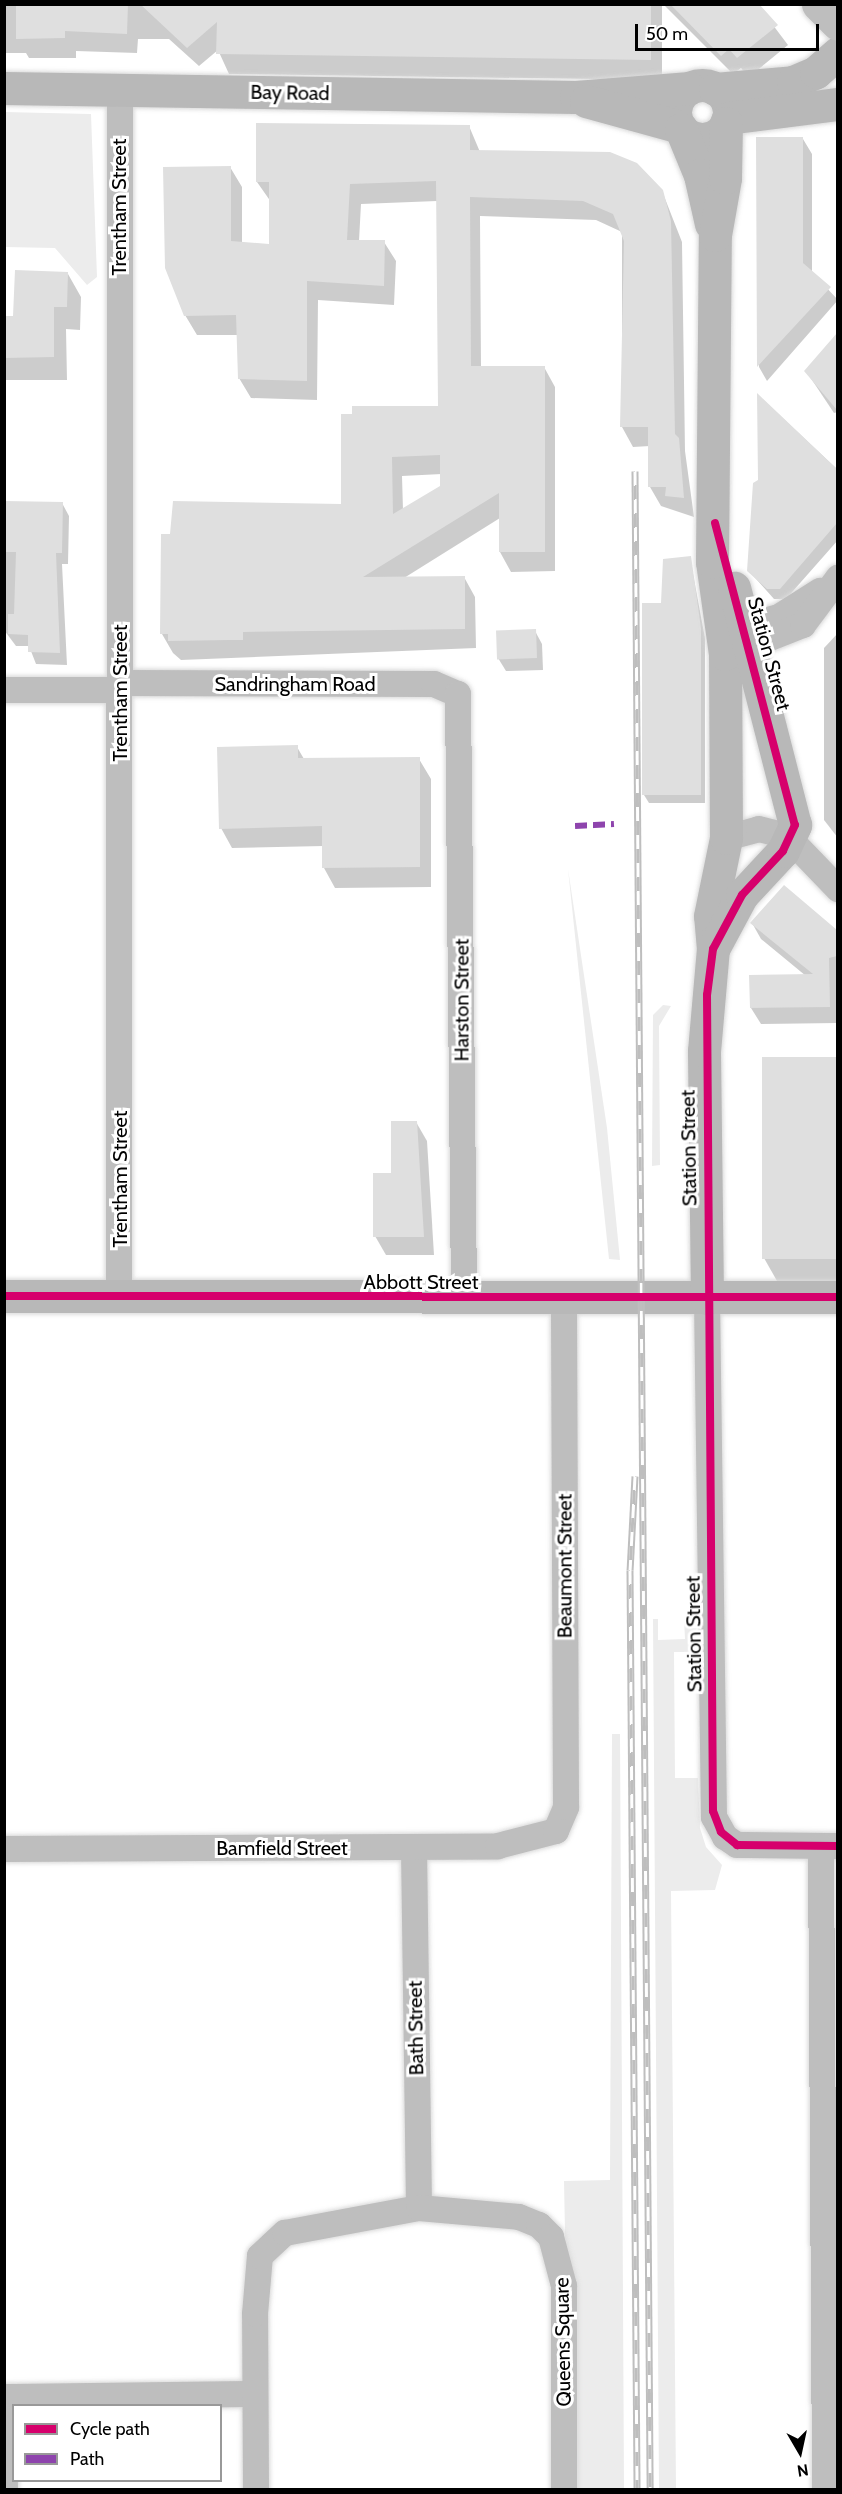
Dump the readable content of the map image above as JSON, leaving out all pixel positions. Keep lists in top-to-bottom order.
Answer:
{
  "streets": {
    "street": [
      "Bay Road",
      "Trentham Street",
      "Station Street",
      "Sandringham Road",
      "Harston Street",
      "Abbott Street",
      "Beaumont Street",
      "Bamfield Street",
      "Bath Street",
      "Queens Square"
    ]
  },
  "crossings": [
    ["Bay Road", "Trentham Street"],
    ["Bay Road", "Station Street"],
    ["Trentham Street", "Sandringham Road"],
    ["Trentham Street", "Abbott Street"],
    ["Station Street", "Abbott Street"],
    ["Sandringham Road", "Harston Street"],
    ["Harston Street", "Abbott Street"],
    ["Abbott Street", "Beaumont Street"],
    ["Beaumont Street", "Bamfield Street"],
    ["Bamfield Street", "Bath Street"],
    ["Bath Street", "Queens Square"]
  ],
  "legend": ["Cycle path", "Path"],
  "scale_bar": "50 m",
  "north": "bottom"
}
